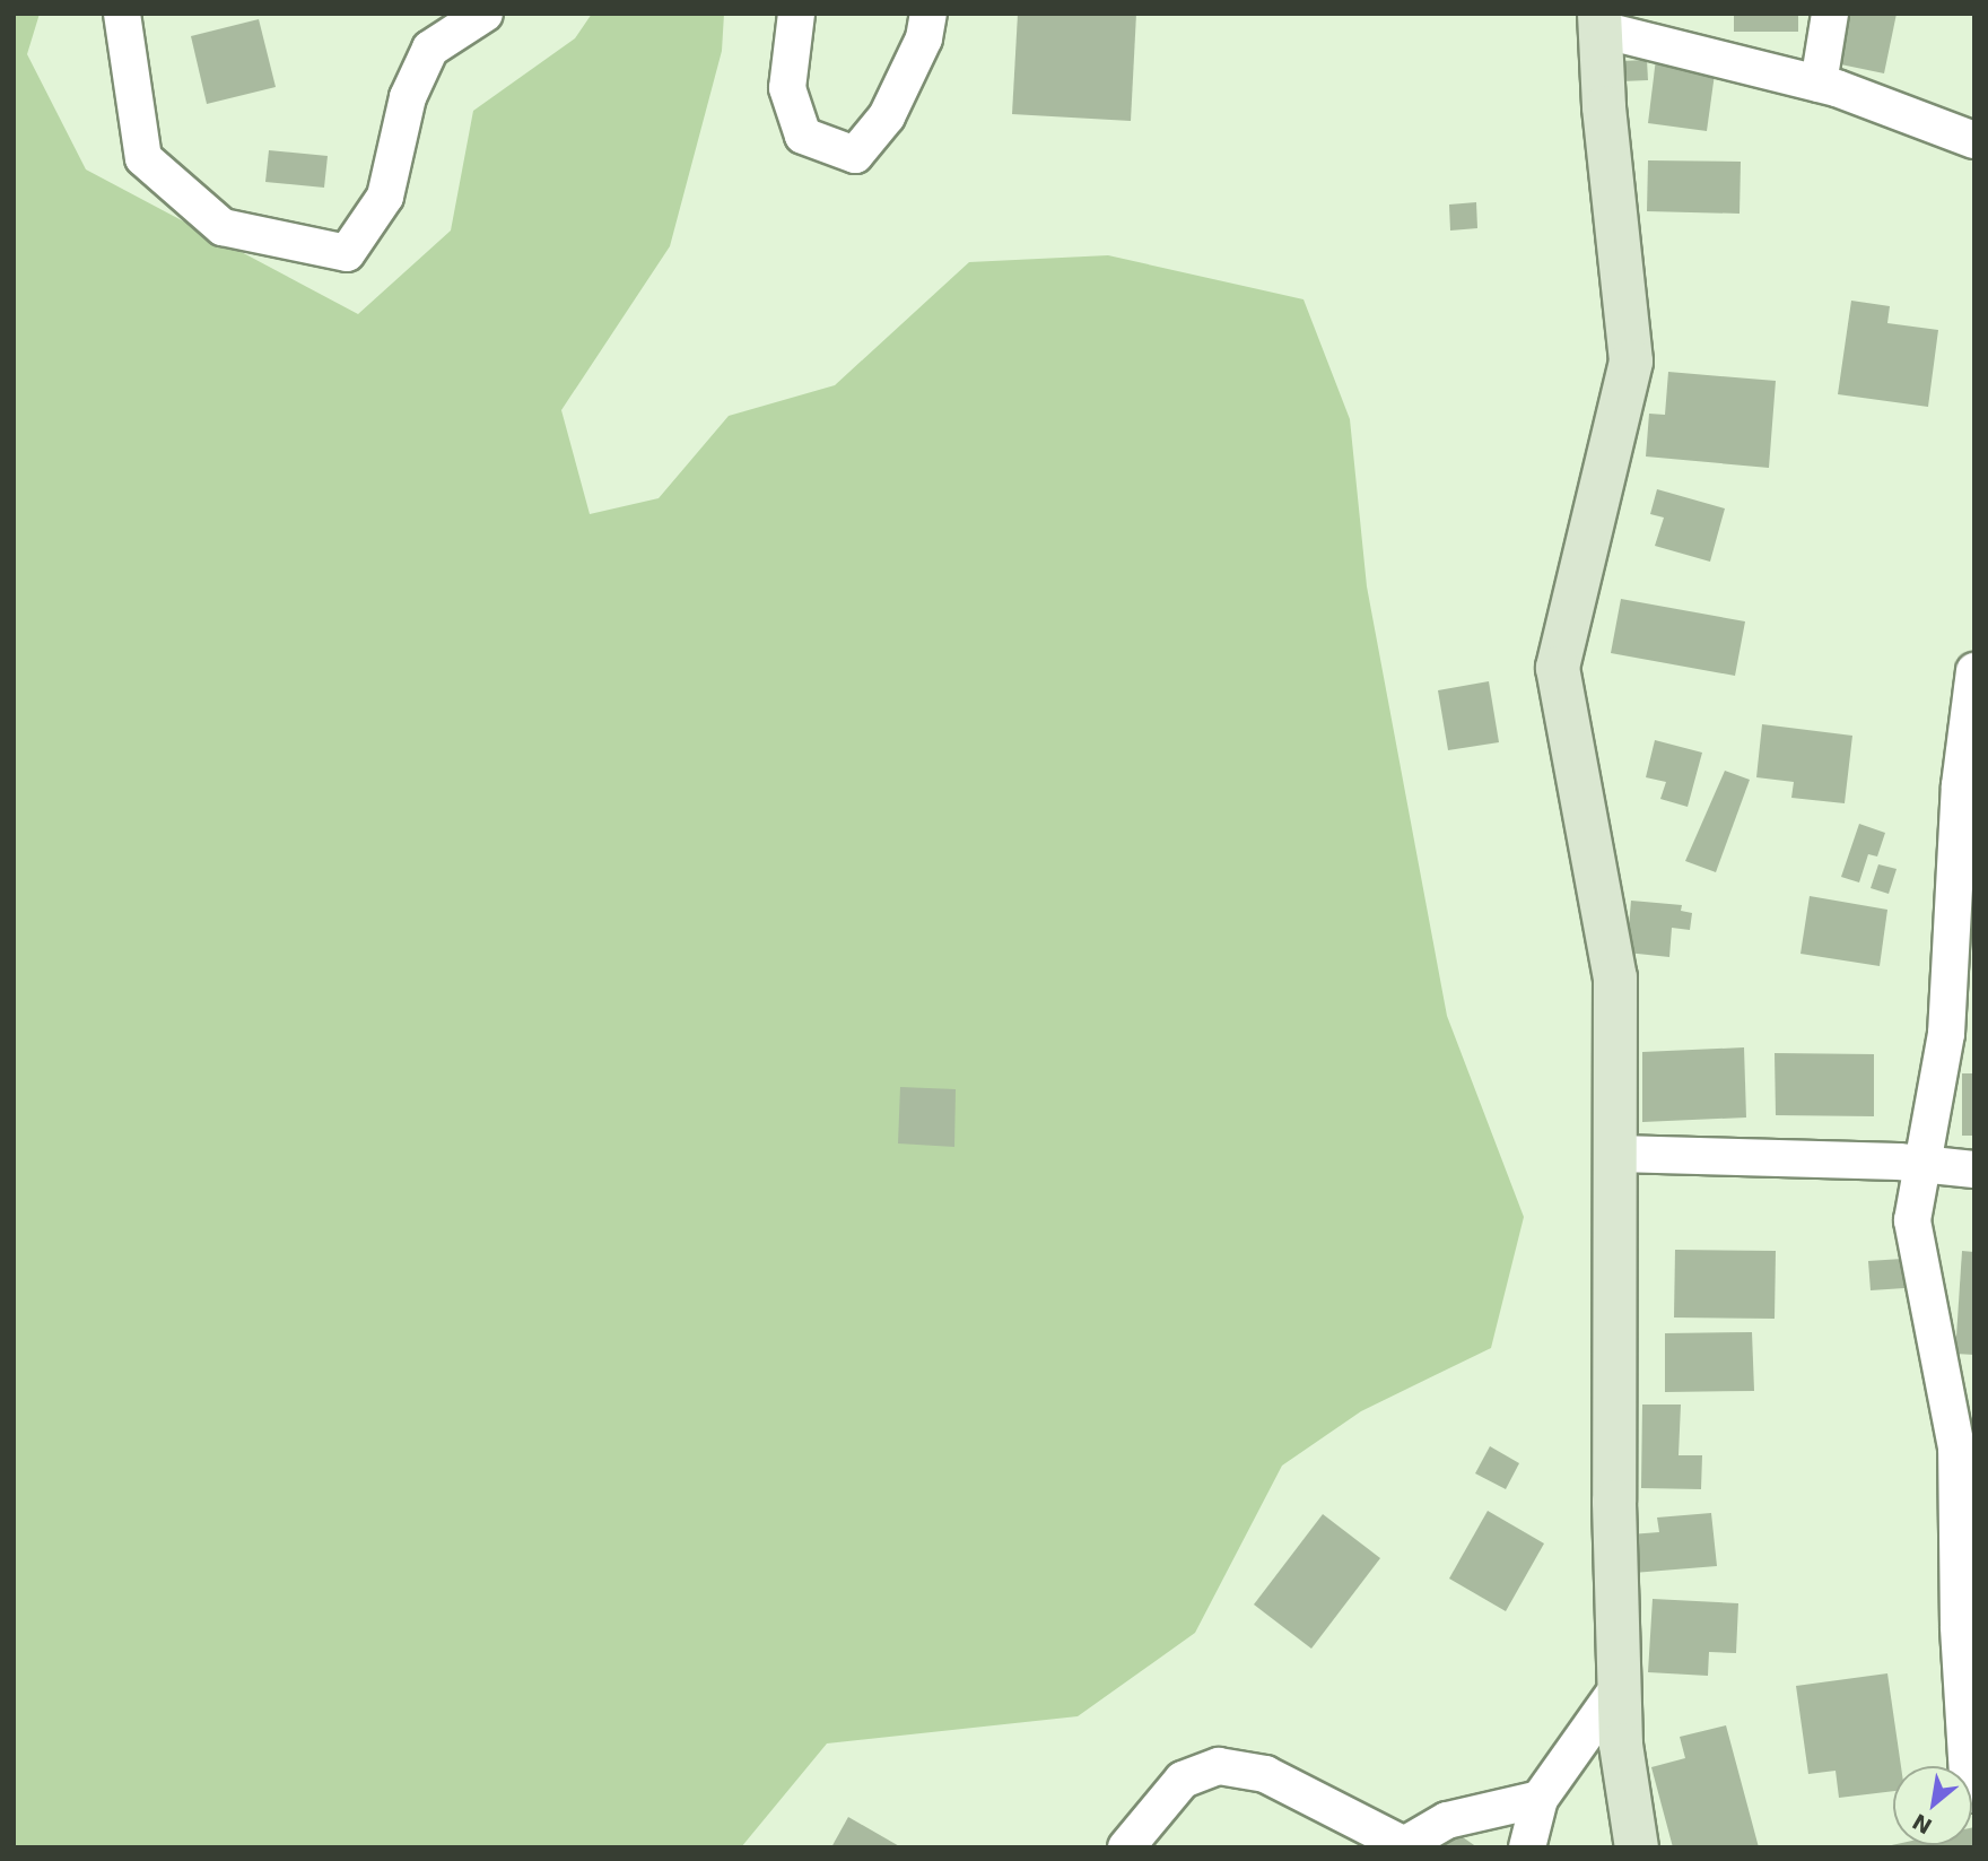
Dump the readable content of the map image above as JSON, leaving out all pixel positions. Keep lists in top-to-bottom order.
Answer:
{
  "north": "bottom left"
}
